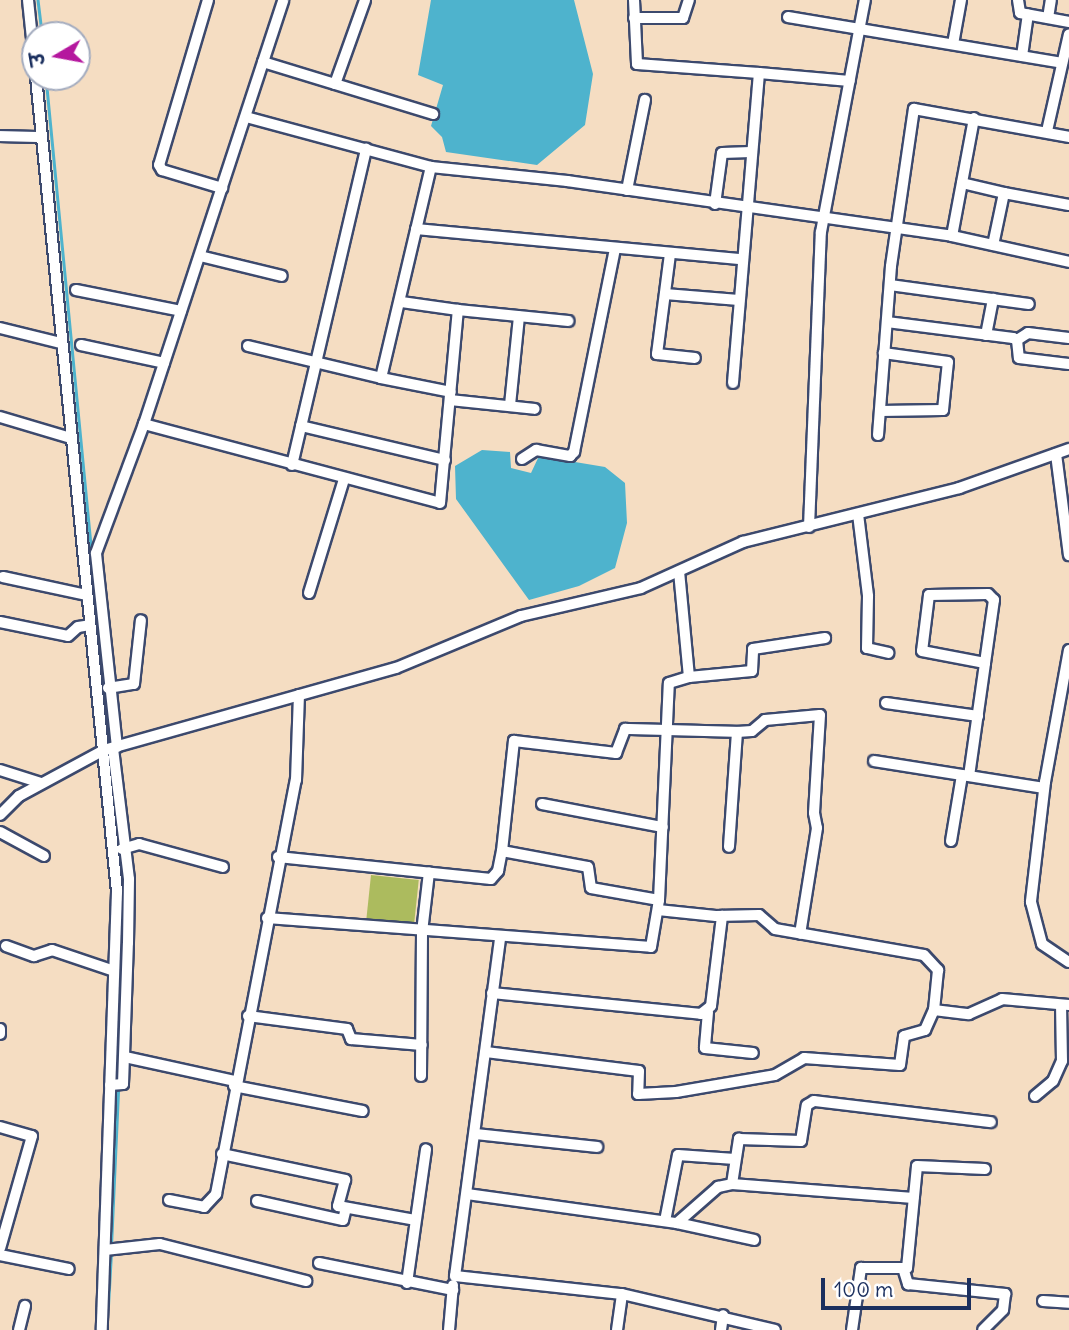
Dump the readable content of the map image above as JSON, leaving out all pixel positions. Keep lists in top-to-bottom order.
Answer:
{
  "scale_bar": "100 m",
  "north": "left"
}
